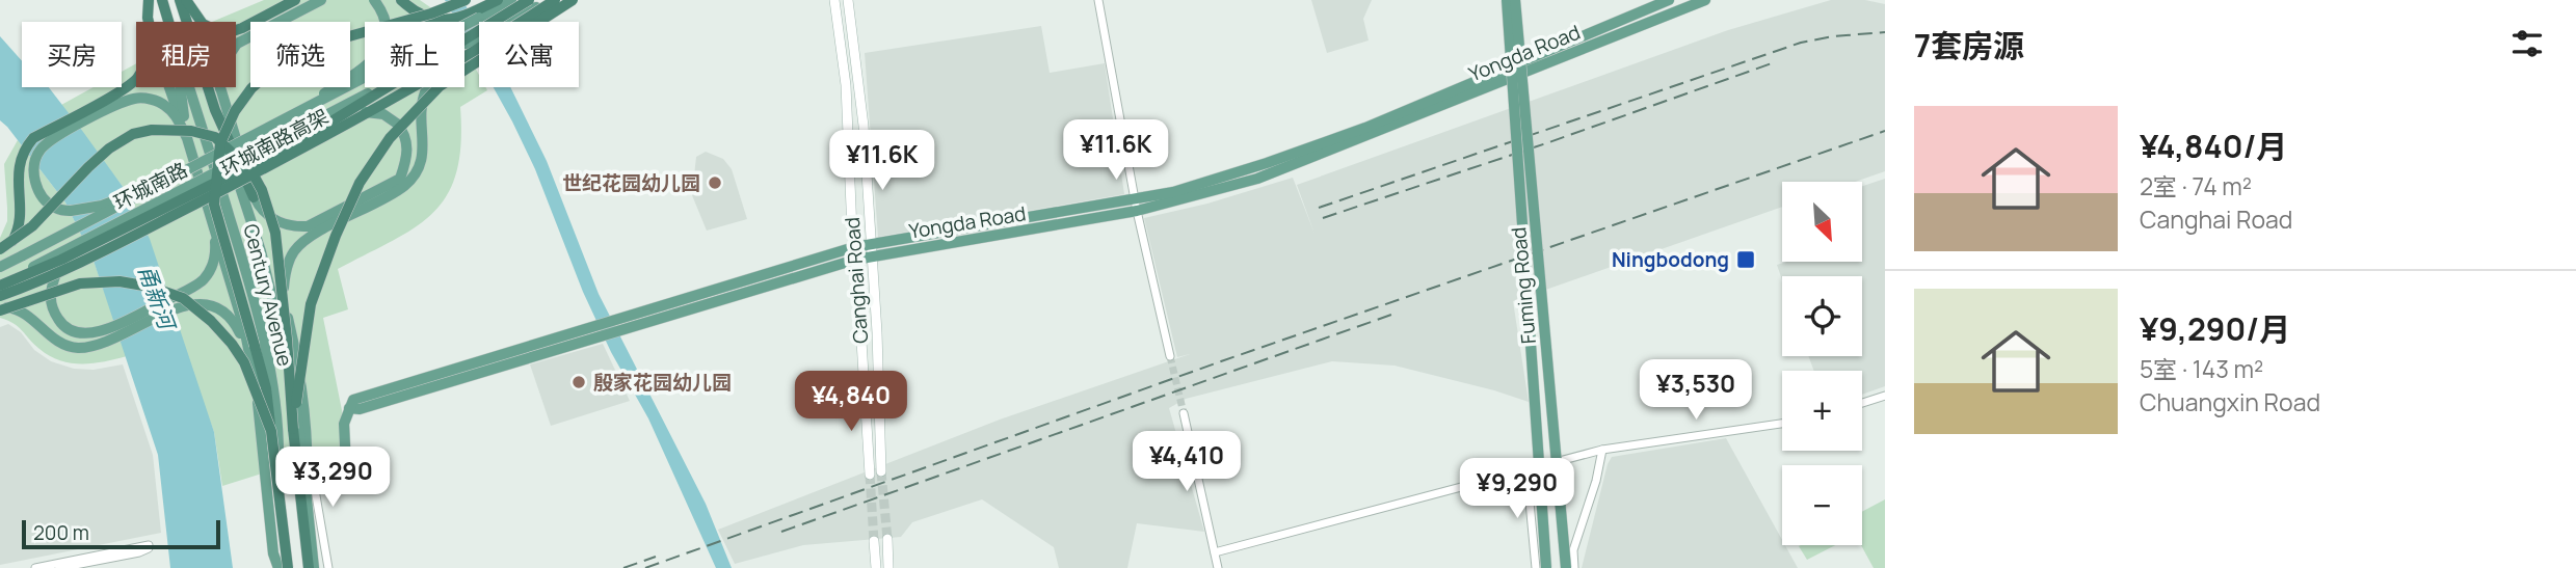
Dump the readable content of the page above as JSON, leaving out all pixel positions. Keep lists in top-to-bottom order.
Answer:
{
  "streets": {
    "highway": ["环城南路高架"],
    "main road": [
      "Yongda Road",
      "环城南路",
      "Canghai Road",
      "Fuming Road",
      "Century Avenue"
    ]
  },
  "crossings": [
    ["Yongda Road", "Canghai Road"],
    ["Yongda Road", "Century Avenue"],
    ["环城南路高架", "环城南路"]
  ],
  "water": ["甬新河"],
  "places": {
    "other": ["世纪花园幼儿园", "殷家花园幼儿园"],
    "transit": ["Ningbodong"]
  },
  "scale_bar": "200 m",
  "north": "bottom right",
  "page": {
    "heading": "7套房源",
    "chip": [
      "买房",
      "租房",
      "筛选",
      "新上",
      "公寓"
    ],
    "list": [
      {
        "name": "¥4,840/月",
        "note": "2室 · 74 m² · Canghai Road"
      },
      {
        "name": "¥9,290/月",
        "note": "5室 · 143 m² · Chuangxin Road"
      }
    ],
    "price": [
      "¥11.6K",
      "¥11.6K",
      "¥3,530",
      "¥4,840",
      "¥4,410",
      "¥3,290",
      "¥9,290"
    ],
    "map_buttons": ["+", "−"],
    "scale": "200 m"
  }
}
